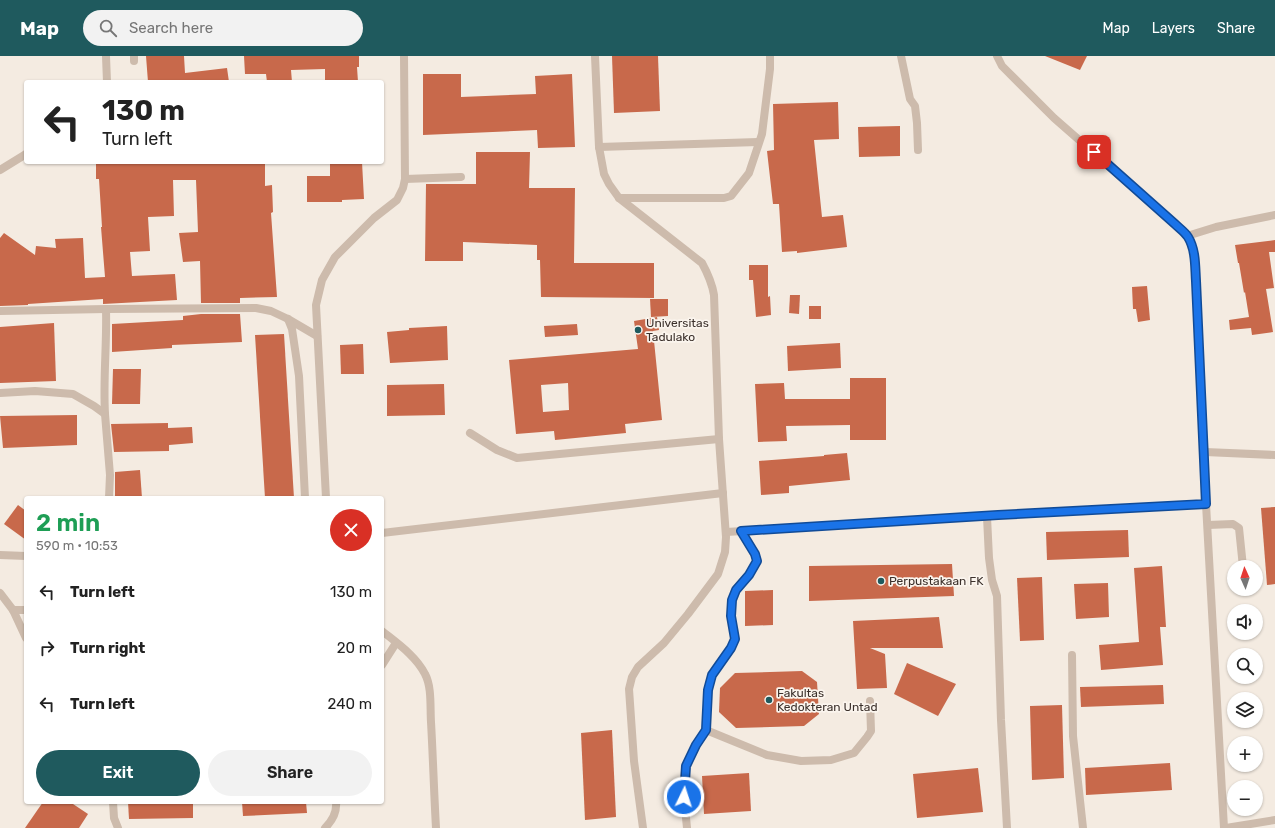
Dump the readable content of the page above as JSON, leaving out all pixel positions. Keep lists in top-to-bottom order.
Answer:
{
  "places": ["Universitas Tadulako", "Perpustakaan FK", "Fakultas Kedokteran Untad"],
  "north": "top",
  "page": {
    "header": "Map",
    "search": "Search here",
    "nav": ["Map", "Layers", "Share"],
    "turn": ["130 m", "Turn left"],
    "heading": ["2 min", "590 m · 10:53"],
    "map_buttons": ["+", "−"],
    "list": [
      {
        "name": "Turn left",
        "value": "130 m"
      },
      {
        "name": "Turn right",
        "value": "20 m"
      },
      {
        "name": "Turn left",
        "value": "240 m"
      }
    ],
    "buttons": ["Exit", "Share"]
  }
}
